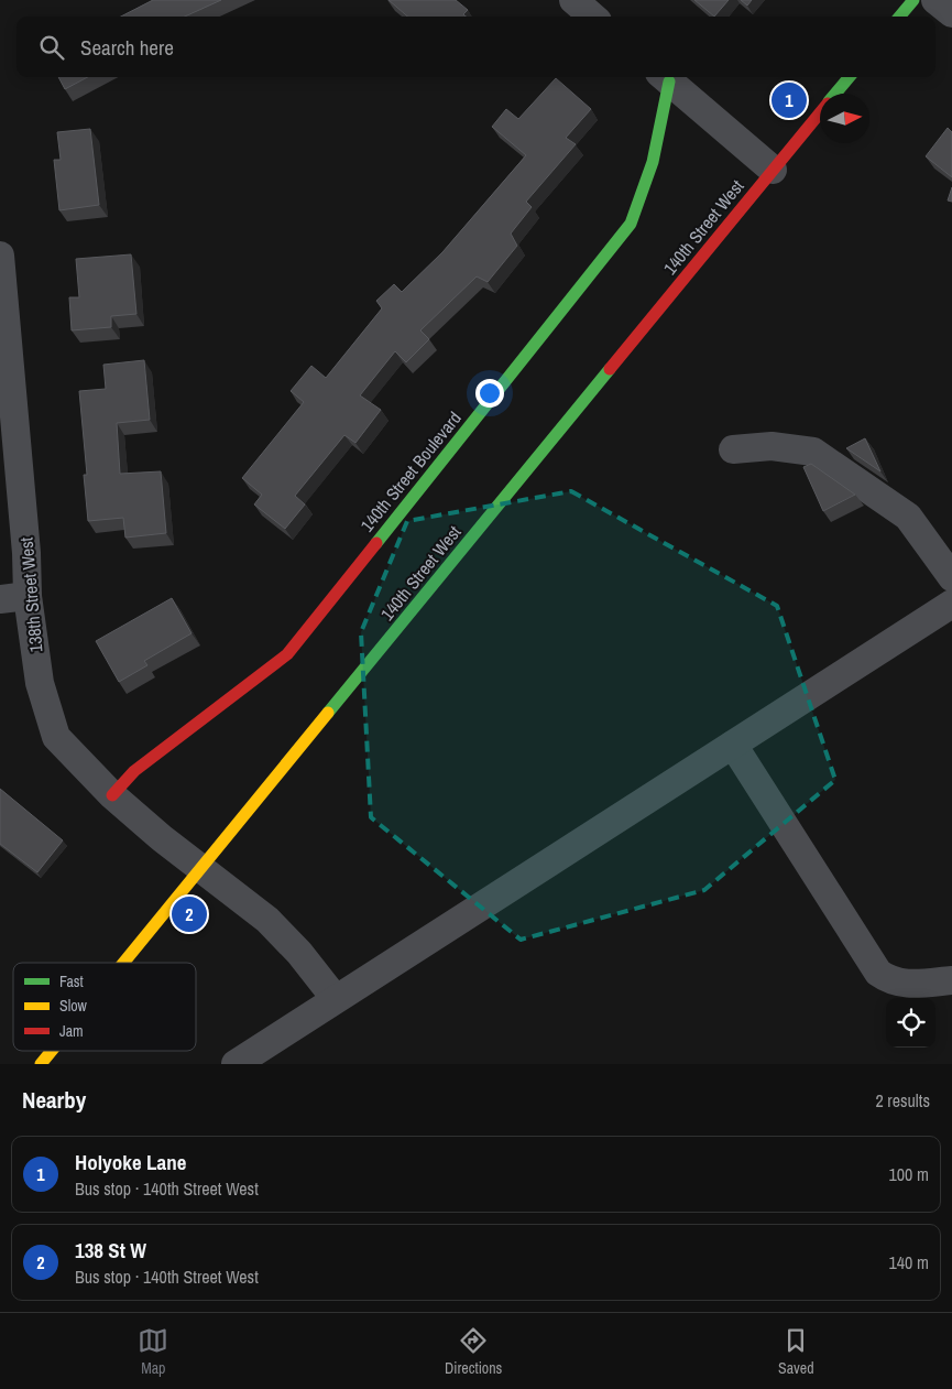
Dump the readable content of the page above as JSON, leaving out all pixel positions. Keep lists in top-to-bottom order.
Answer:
{
  "streets": {
    "street": ["140th Street West", "140th Street Boulevard", "138th Street West"]
  },
  "crossings": [
    ["140th Street West", "138th Street West"],
    ["140th Street Boulevard", "138th Street West"]
  ],
  "legend": ["Fast", "Slow", "Jam"],
  "north": "right",
  "page": {
    "search": "Search here",
    "pins": ["1", "2"],
    "heading": ["Nearby", "2 results"],
    "list": [
      {
        "mark": "1",
        "name": "Holyoke Lane",
        "note": "Bus stop · 140th Street West",
        "value": "100 m"
      },
      {
        "mark": "2",
        "name": "138 St W",
        "note": "Bus stop · 140th Street West",
        "value": "140 m"
      }
    ],
    "nav": ["Map", "Directions", "Saved"]
  }
}
